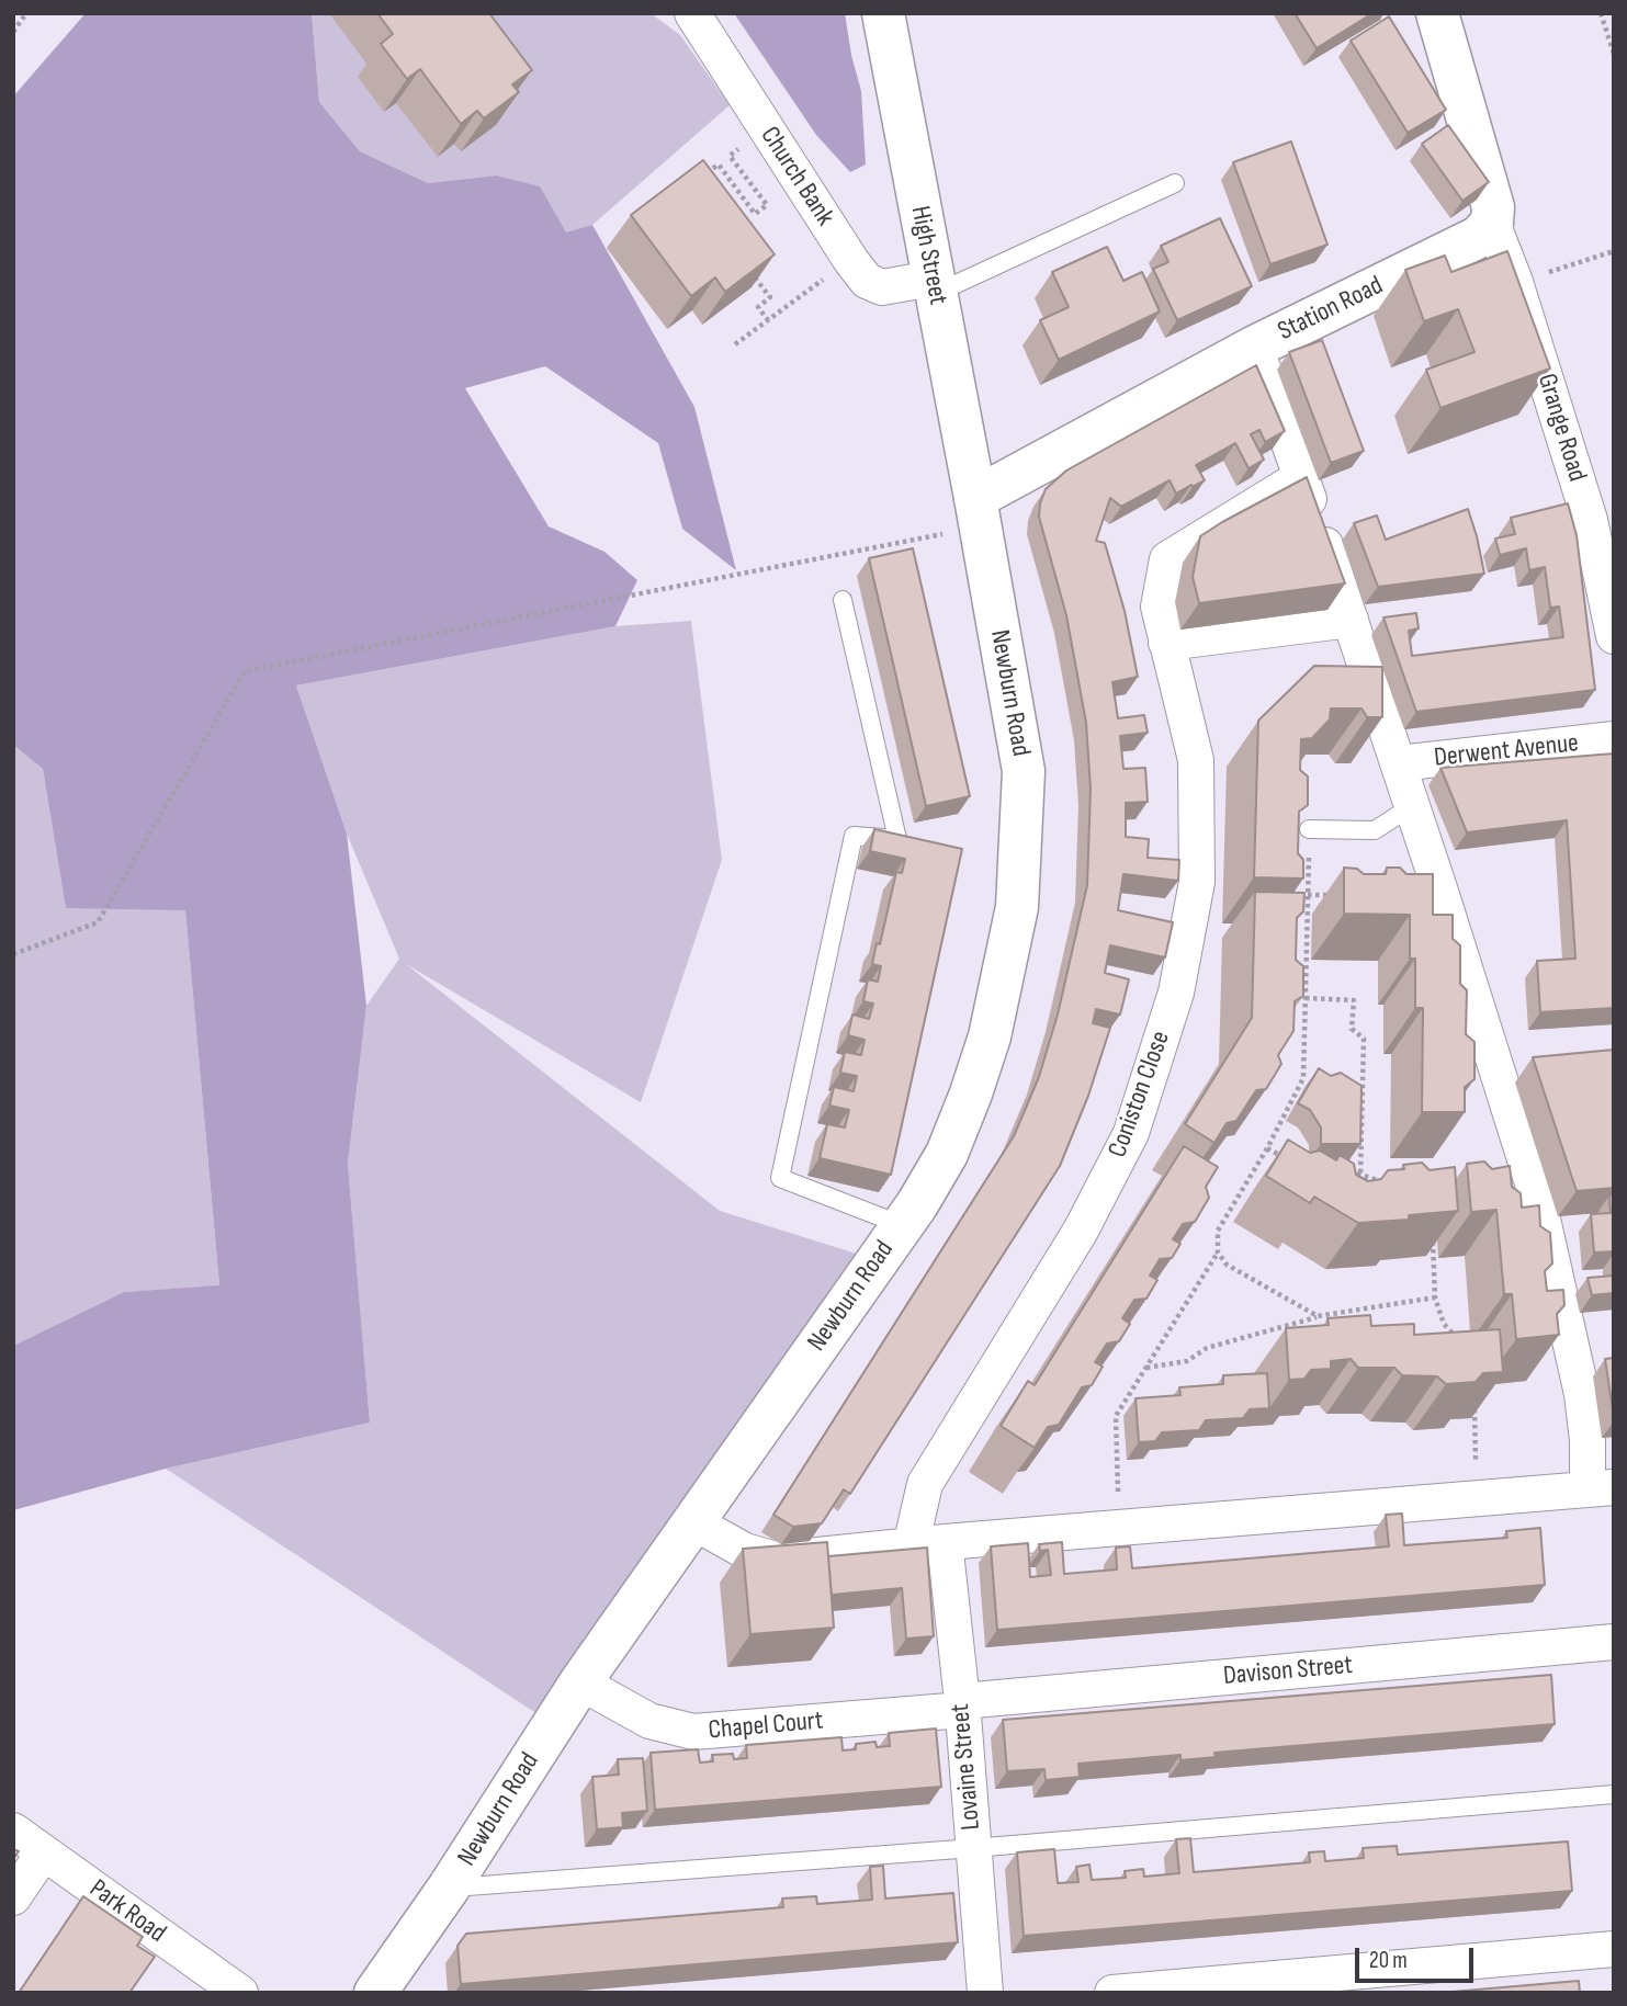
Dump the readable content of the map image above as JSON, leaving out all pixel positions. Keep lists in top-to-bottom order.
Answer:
{
  "streets": {
    "main road": ["High Street", "Station Road", "Newburn Road"],
    "street": [
      "Church Bank",
      "Grange Road",
      "Derwent Avenue",
      "Coniston Close",
      "Davison Street",
      "Chapel Court",
      "Lovaine Street",
      "Park Road"
    ]
  },
  "crossings": [
    ["Church Bank", "High Street"],
    ["High Street", "Station Road"],
    ["High Street", "Newburn Road"],
    ["Station Road", "Grange Road"],
    ["Station Road", "Newburn Road"],
    ["Newburn Road", "Chapel Court"],
    ["Davison Street", "Chapel Court"],
    ["Davison Street", "Lovaine Street"],
    ["Chapel Court", "Lovaine Street"]
  ],
  "scale_bar": "20 m"
}
